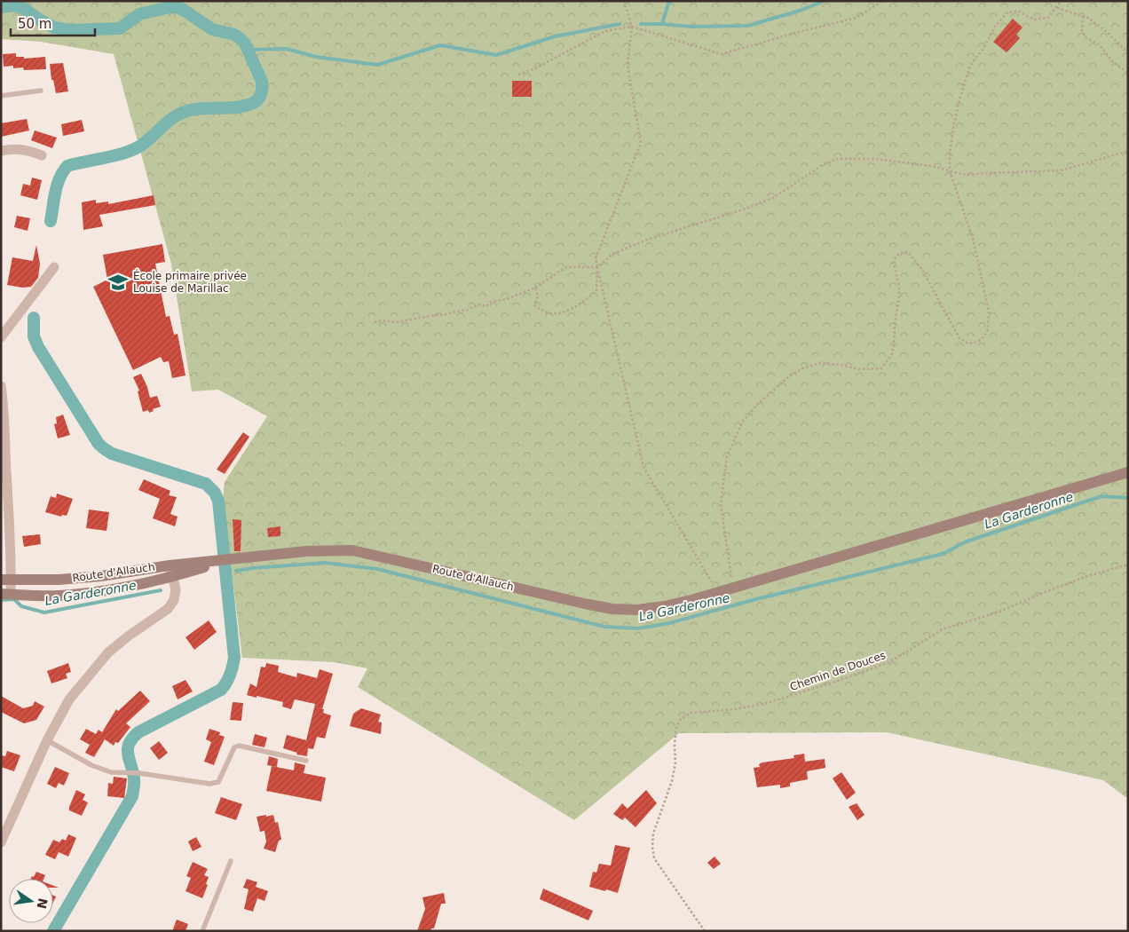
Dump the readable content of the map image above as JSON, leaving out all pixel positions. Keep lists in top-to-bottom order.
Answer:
{
  "streets": {
    "main road": ["Route d'Allauch"],
    "path": ["Chemin de Douces"]
  },
  "water": ["La Garderonne"],
  "places": {
    "school or university": ["École primaire privée Louise de Marillac"]
  },
  "scale_bar": "50 m",
  "north": "right"
}
